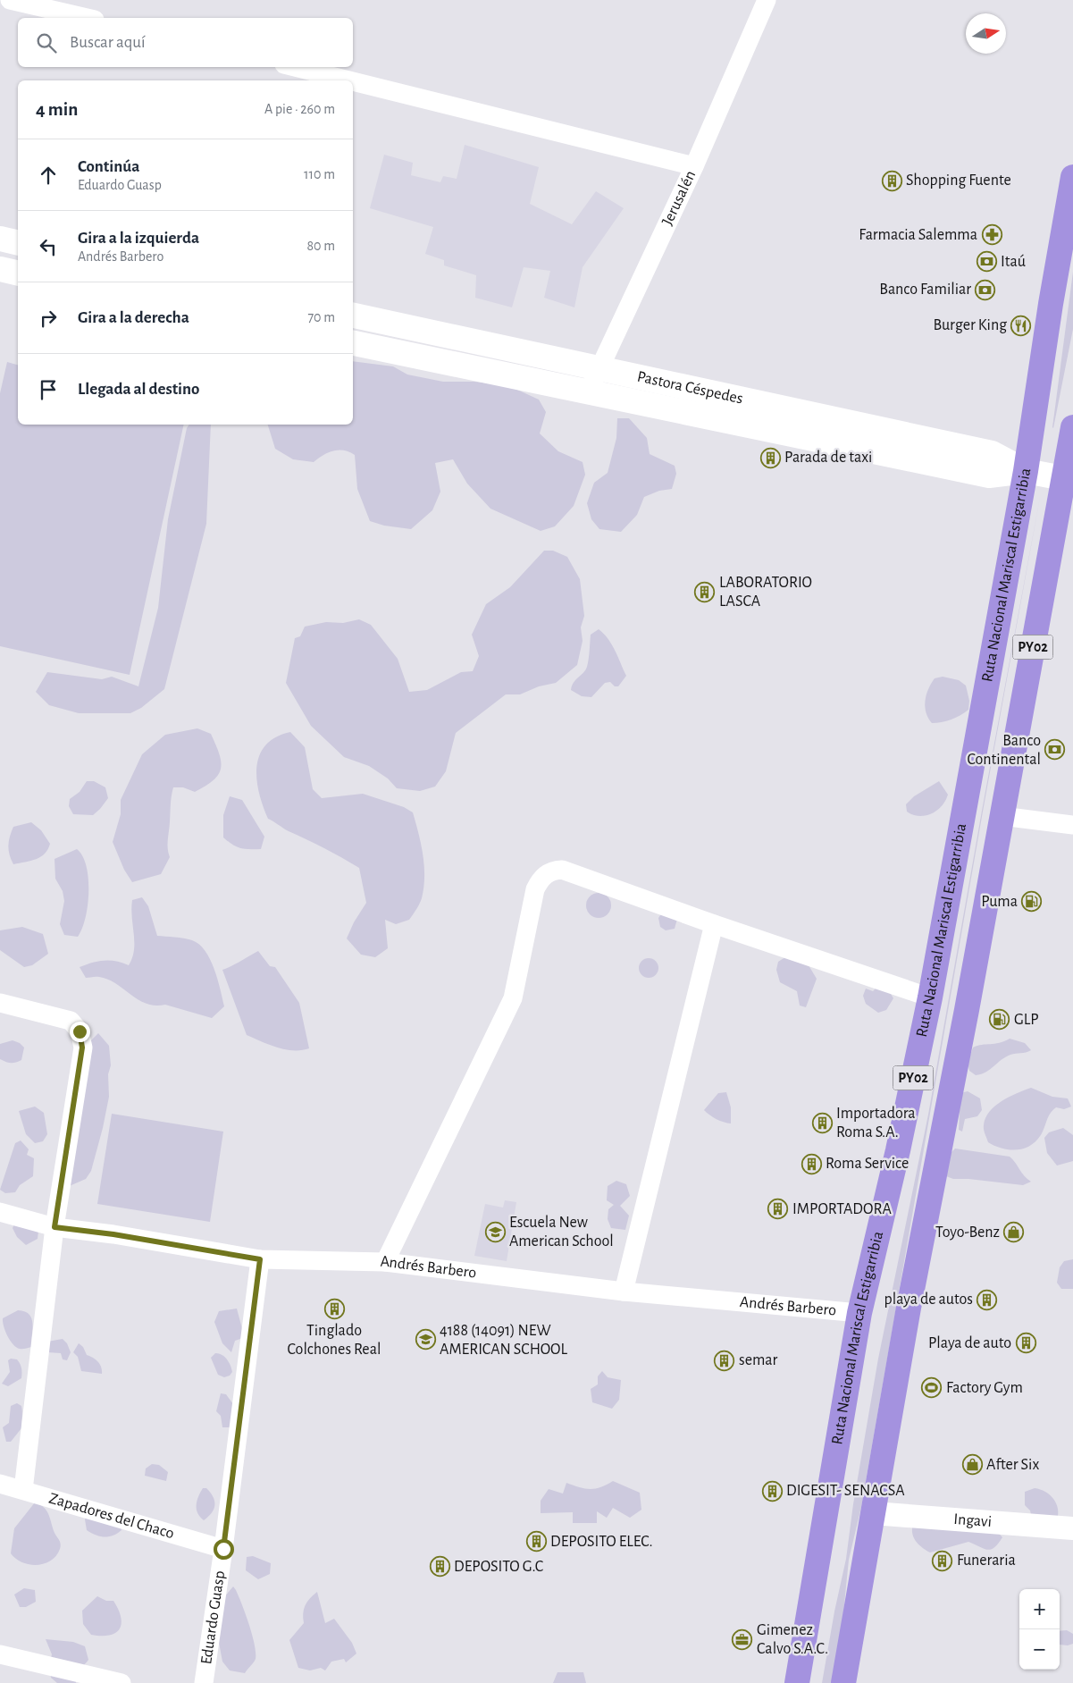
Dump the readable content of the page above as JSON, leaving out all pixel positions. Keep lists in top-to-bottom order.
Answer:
{
  "streets": {
    "highway": ["Ruta Nacional Mariscal Estigarribia", "PY02"],
    "main road": ["Pastora Céspedes"],
    "street": [
      "Jerusalén",
      "Andrés Barbero",
      "Zapadores del Chaco",
      "Ingavi",
      "Eduardo Guasp"
    ]
  },
  "crossings": [
    ["Jerusalén", "Pastora Céspedes"],
    ["Pastora Céspedes", "Ruta Nacional Mariscal Estigarribia"],
    ["Pastora Céspedes", "PY02"],
    ["Ruta Nacional Mariscal Estigarribia", "Andrés Barbero"],
    ["PY02", "Ingavi"],
    ["Andrés Barbero", "Eduardo Guasp"],
    ["Zapadores del Chaco", "Eduardo Guasp"]
  ],
  "places": {
    "building": [
      "Shopping Fuente",
      "Parada de taxi",
      "LABORATORIO LASCA",
      "Importadora Roma S.A.",
      "Roma Service",
      "IMPORTADORA",
      "playa de autos",
      "Tinglado Colchones Real",
      "Playa de auto",
      "semar",
      "DIGESIT- SENACSA",
      "DEPOSITO ELEC.",
      "Funeraria",
      "DEPOSITO G.C"
    ],
    "pharmacy": ["Farmacia Salemma"],
    "bank": ["Itaú", "Banco Familiar", "Banco Continental"],
    "restaurant": ["Burger King"],
    "fuel station": ["Puma", "GLP"],
    "school or university": ["Escuela New American School", "4188 (14091) NEW AMERICAN SCHOOL"],
    "shop": ["Toyo-Benz", "After Six"],
    "sports": ["Factory Gym"],
    "office": ["Gimenez Calvo S.A.C."]
  },
  "north": "right",
  "page": {
    "search": "Buscar aquí",
    "heading": ["4 min", "A pie · 260 m"],
    "list": [
      ["Continúa", "Eduardo Guasp", "110 m"],
      ["Gira a la izquierda", "Andrés Barbero", "80 m"],
      ["Gira a la derecha", "70 m"],
      "Llegada al destino"
    ],
    "map_buttons": ["+", "−"]
  }
}
